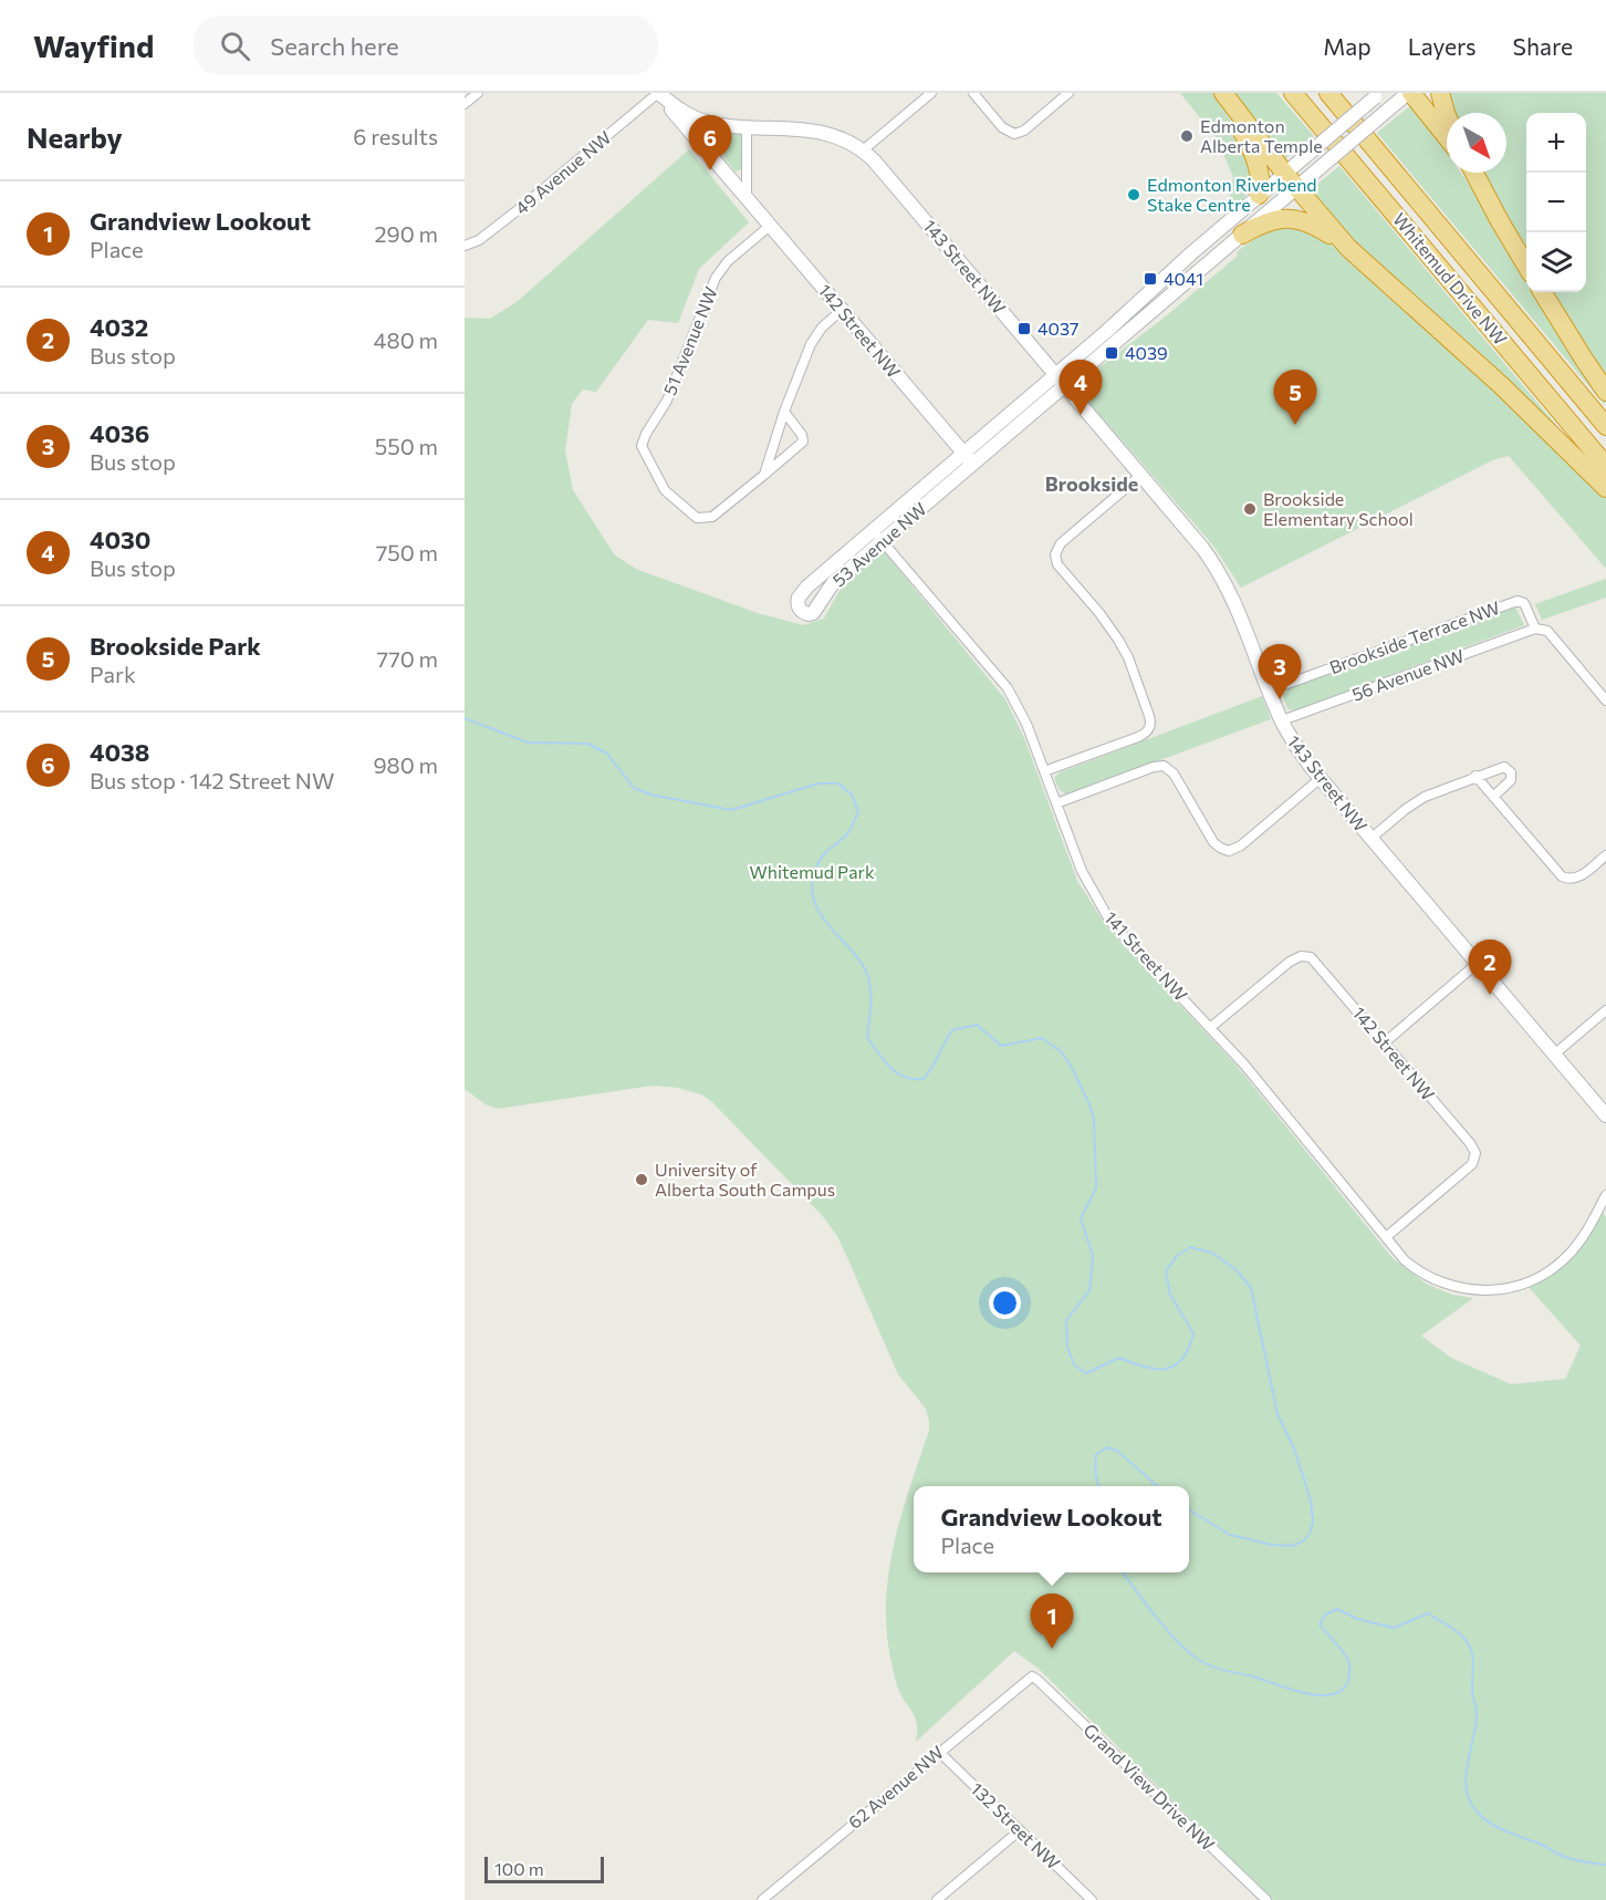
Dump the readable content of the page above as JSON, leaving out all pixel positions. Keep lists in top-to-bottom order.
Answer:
{
  "streets": {
    "highway": ["Whitemud Drive NW"],
    "street": [
      "49 Avenue NW",
      "143 Street NW",
      "142 Street NW",
      "51 Avenue NW",
      "53 Avenue NW",
      "Brookside Terrace NW",
      "56 Avenue NW",
      "141 Street NW",
      "62 Avenue NW",
      "Grand View Drive NW",
      "132 Street NW"
    ]
  },
  "crossings": [
    ["49 Avenue NW", "143 Street NW"],
    ["49 Avenue NW", "142 Street NW"],
    ["143 Street NW", "142 Street NW"],
    ["143 Street NW", "53 Avenue NW"],
    ["143 Street NW", "Brookside Terrace NW"],
    ["143 Street NW", "56 Avenue NW"],
    ["142 Street NW", "51 Avenue NW"],
    ["142 Street NW", "53 Avenue NW"],
    ["142 Street NW", "141 Street NW"],
    ["53 Avenue NW", "141 Street NW"],
    ["Brookside Terrace NW", "56 Avenue NW"],
    ["62 Avenue NW", "Grand View Drive NW"],
    ["62 Avenue NW", "132 Street NW"]
  ],
  "districts": ["Brookside"],
  "parks": ["Whitemud Park"],
  "places": {
    "other": [
      "Edmonton Alberta Temple",
      "Edmonton Riverbend Stake Centre",
      "Brookside Elementary School",
      "University of Alberta South Campus"
    ],
    "transit": ["4041", "4037", "4039"]
  },
  "scale_bar": "100 m",
  "north": "bottom right",
  "page": {
    "header": "Wayfind",
    "search": "Search here",
    "nav": ["Map", "Layers", "Share"],
    "heading": ["Nearby", "6 results"],
    "map_buttons": ["+", "−"],
    "pins": [
      "6",
      "4",
      "5",
      "3",
      "2",
      "1"
    ],
    "list": [
      {
        "mark": "1",
        "name": "Grandview Lookout",
        "note": "Place",
        "value": "290 m"
      },
      {
        "mark": "2",
        "name": "4032",
        "note": "Bus stop",
        "value": "480 m"
      },
      {
        "mark": "3",
        "name": "4036",
        "note": "Bus stop",
        "value": "550 m"
      },
      {
        "mark": "4",
        "name": "4030",
        "note": "Bus stop",
        "value": "750 m"
      },
      {
        "mark": "5",
        "name": "Brookside Park",
        "note": "Park",
        "value": "770 m"
      },
      {
        "mark": "6",
        "name": "4038",
        "note": "Bus stop · 142 Street NW",
        "value": "980 m"
      }
    ],
    "popup": ["Grandview Lookout", "Place"],
    "scale": "100 m"
  }
}
